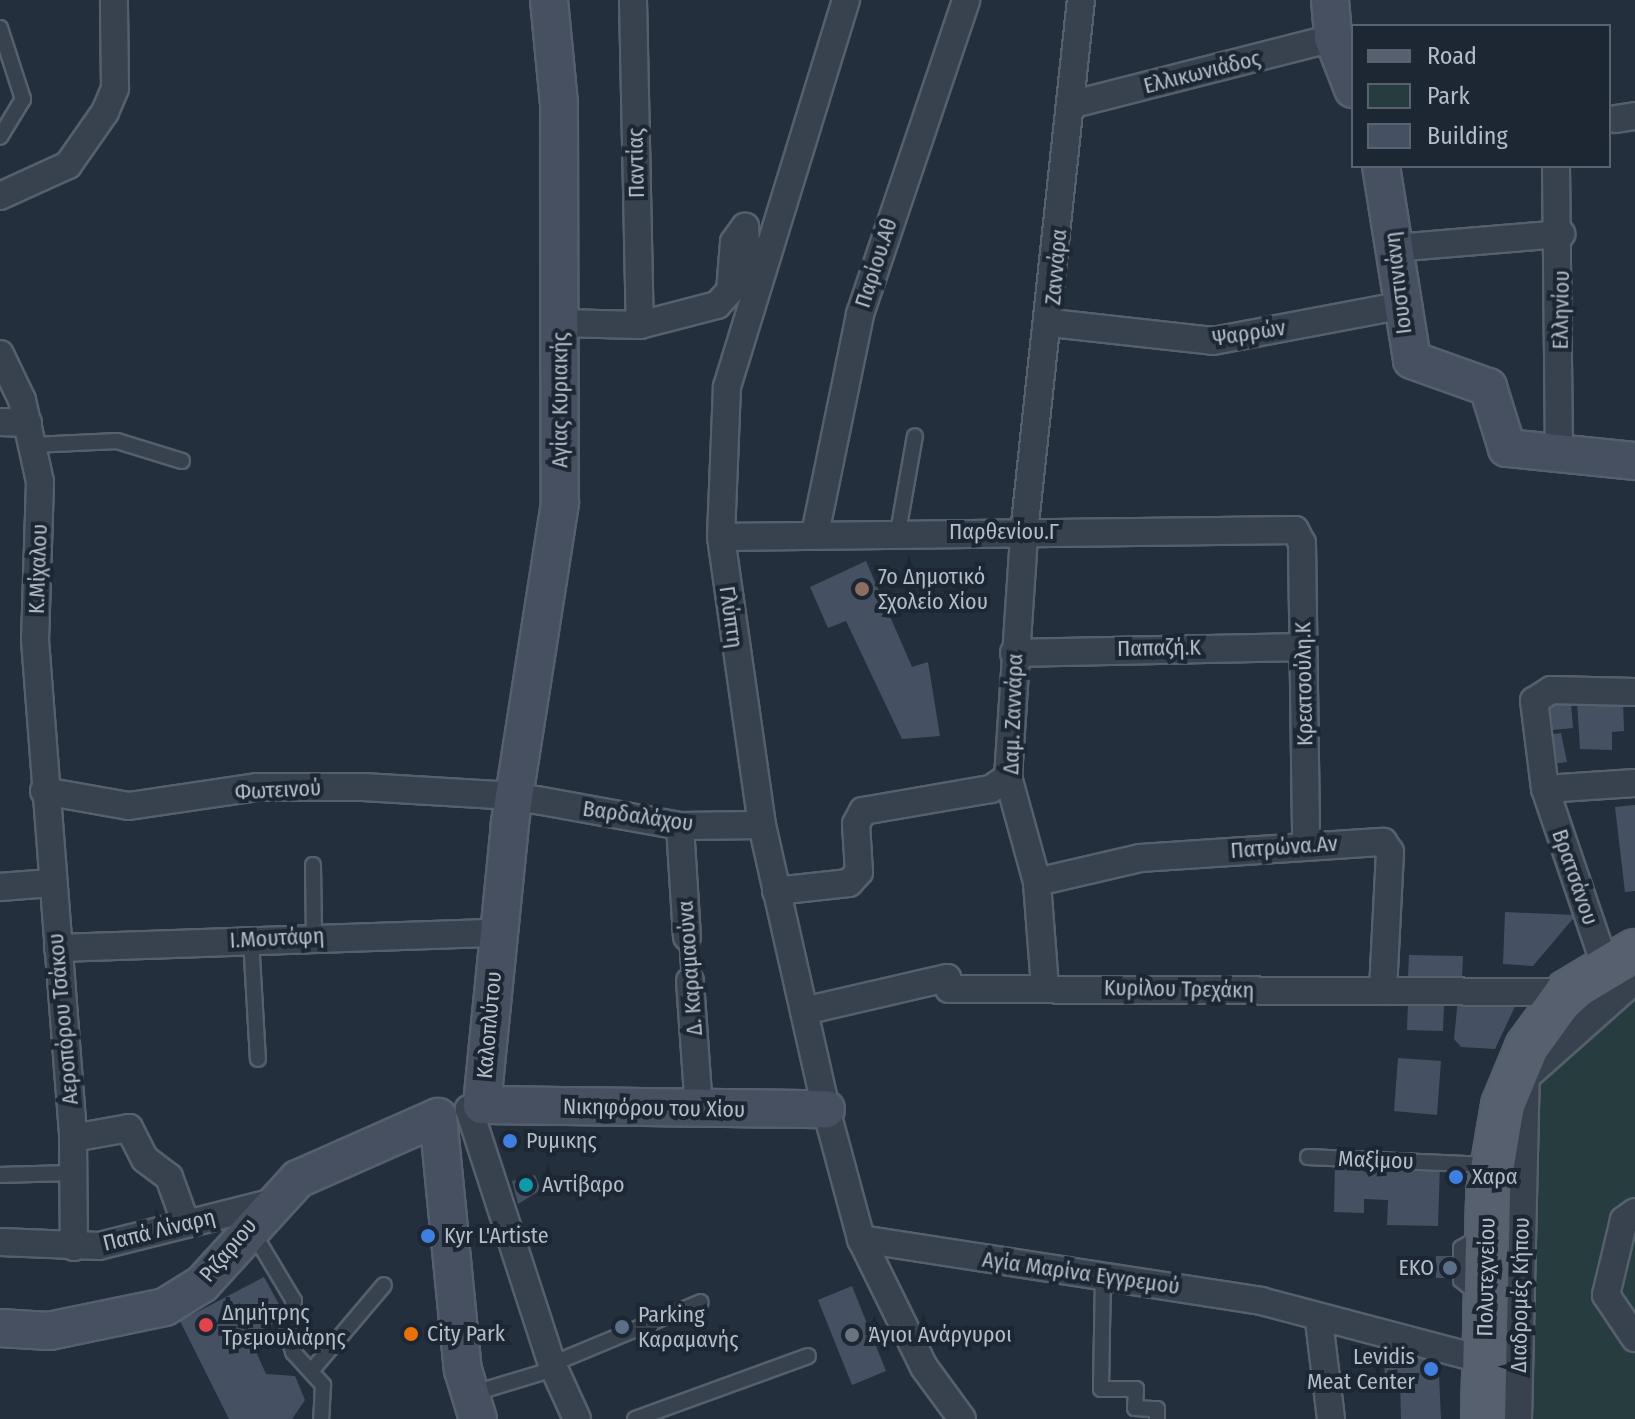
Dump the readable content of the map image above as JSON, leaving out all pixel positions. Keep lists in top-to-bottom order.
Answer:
{
  "streets": {
    "main road": ["Πολυτεχνείου"],
    "street": [
      "Ελλικωνιάδος",
      "Παντίας",
      "Παρίου.Αθ",
      "Ζαννάρα",
      "Ιουστινιάνη",
      "Ελληνίου",
      "Ψαρρών",
      "Αγίας Κυριακής",
      "Παρθενίου.Γ",
      "Κ.Μίχαλου",
      "Γλύπτη",
      "Παπαζή.Κ",
      "Κρεατσούλη.Κ",
      "Δαμ. Ζαννάρα",
      "Φωτεινού",
      "Βαρδαλάχου",
      "Πατρώνα.Αν",
      "Βρατσάνου",
      "Ι.Μουτάφη",
      "Δ. Καραμαούνα",
      "Κυρίλου Τρεχάκη",
      "Αεροπόρου Τσάκου",
      "Καλοπλύτου",
      "Νικηφόρου του Χίου",
      "Παπά Λίναρη",
      "Ριζαριου",
      "Αγία Μαρίνα Εγγρεμού",
      "Διαδρομές Κήπου"
    ],
    "lane": ["Μαξίμου"]
  },
  "crossings": [
    ["Ελλικωνιάδος", "Ζαννάρα"],
    ["Παρίου.Αθ", "Παρθενίου.Γ"],
    ["Ζαννάρα", "Ψαρρών"],
    ["Ζαννάρα", "Παρθενίου.Γ"],
    ["Ζαννάρα", "Δαμ. Ζαννάρα"],
    ["Ιουστινιάνη", "Ελληνίου"],
    ["Ιουστινιάνη", "Ψαρρών"],
    ["Αγίας Κυριακής", "Φωτεινού"],
    ["Αγίας Κυριακής", "Βαρδαλάχου"],
    ["Αγίας Κυριακής", "Καλοπλύτου"],
    ["Παρθενίου.Γ", "Γλύπτη"],
    ["Παρθενίου.Γ", "Κρεατσούλη.Κ"],
    ["Παρθενίου.Γ", "Δαμ. Ζαννάρα"],
    ["Κ.Μίχαλου", "Φωτεινού"],
    ["Κ.Μίχαλου", "Αεροπόρου Τσάκου"],
    ["Γλύπτη", "Βαρδαλάχου"],
    ["Γλύπτη", "Κυρίλου Τρεχάκη"],
    ["Γλύπτη", "Νικηφόρου του Χίου"],
    ["Γλύπτη", "Αγία Μαρίνα Εγγρεμού"],
    ["Παπαζή.Κ", "Κρεατσούλη.Κ"],
    ["Παπαζή.Κ", "Δαμ. Ζαννάρα"],
    ["Κρεατσούλη.Κ", "Πατρώνα.Αν"],
    ["Δαμ. Ζαννάρα", "Πατρώνα.Αν"],
    ["Δαμ. Ζαννάρα", "Κυρίλου Τρεχάκη"],
    ["Φωτεινού", "Βαρδαλάχου"],
    ["Φωτεινού", "Αεροπόρου Τσάκου"],
    ["Φωτεινού", "Καλοπλύτου"],
    ["Βαρδαλάχου", "Δ. Καραμαούνα"],
    ["Βαρδαλάχου", "Καλοπλύτου"],
    ["Πατρώνα.Αν", "Κυρίλου Τρεχάκη"],
    ["Βρατσάνου", "Πολυτεχνείου"],
    ["Βρατσάνου", "Διαδρομές Κήπου"],
    ["Ι.Μουτάφη", "Αεροπόρου Τσάκου"],
    ["Ι.Μουτάφη", "Καλοπλύτου"],
    ["Δ. Καραμαούνα", "Νικηφόρου του Χίου"],
    ["Κυρίλου Τρεχάκη", "Πολυτεχνείου"],
    ["Αεροπόρου Τσάκου", "Παπά Λίναρη"],
    ["Καλοπλύτου", "Νικηφόρου του Χίου"],
    ["Καλοπλύτου", "Ριζαριου"],
    ["Νικηφόρου του Χίου", "Ριζαριου"],
    ["Μαξίμου", "Πολυτεχνείου"],
    ["Παπά Λίναρη", "Ριζαριου"],
    ["Αγία Μαρίνα Εγγρεμού", "Πολυτεχνείου"],
    ["Πολυτεχνείου", "Διαδρομές Κήπου"]
  ],
  "places": [
    "7ο Δημοτικό Σχολείο Χίου",
    "Ρυμικης",
    "Χαρα",
    "Αντίβαρο",
    "Kyr L'Artiste",
    "EKO",
    "Δημήτρης Τρεμουλιάρης",
    "Parking Καραμανής",
    "City Park",
    "Άγιοι Ανάργυροι",
    "Levidis Meat Center"
  ],
  "legend": ["Road", "Park", "Building"]
}
